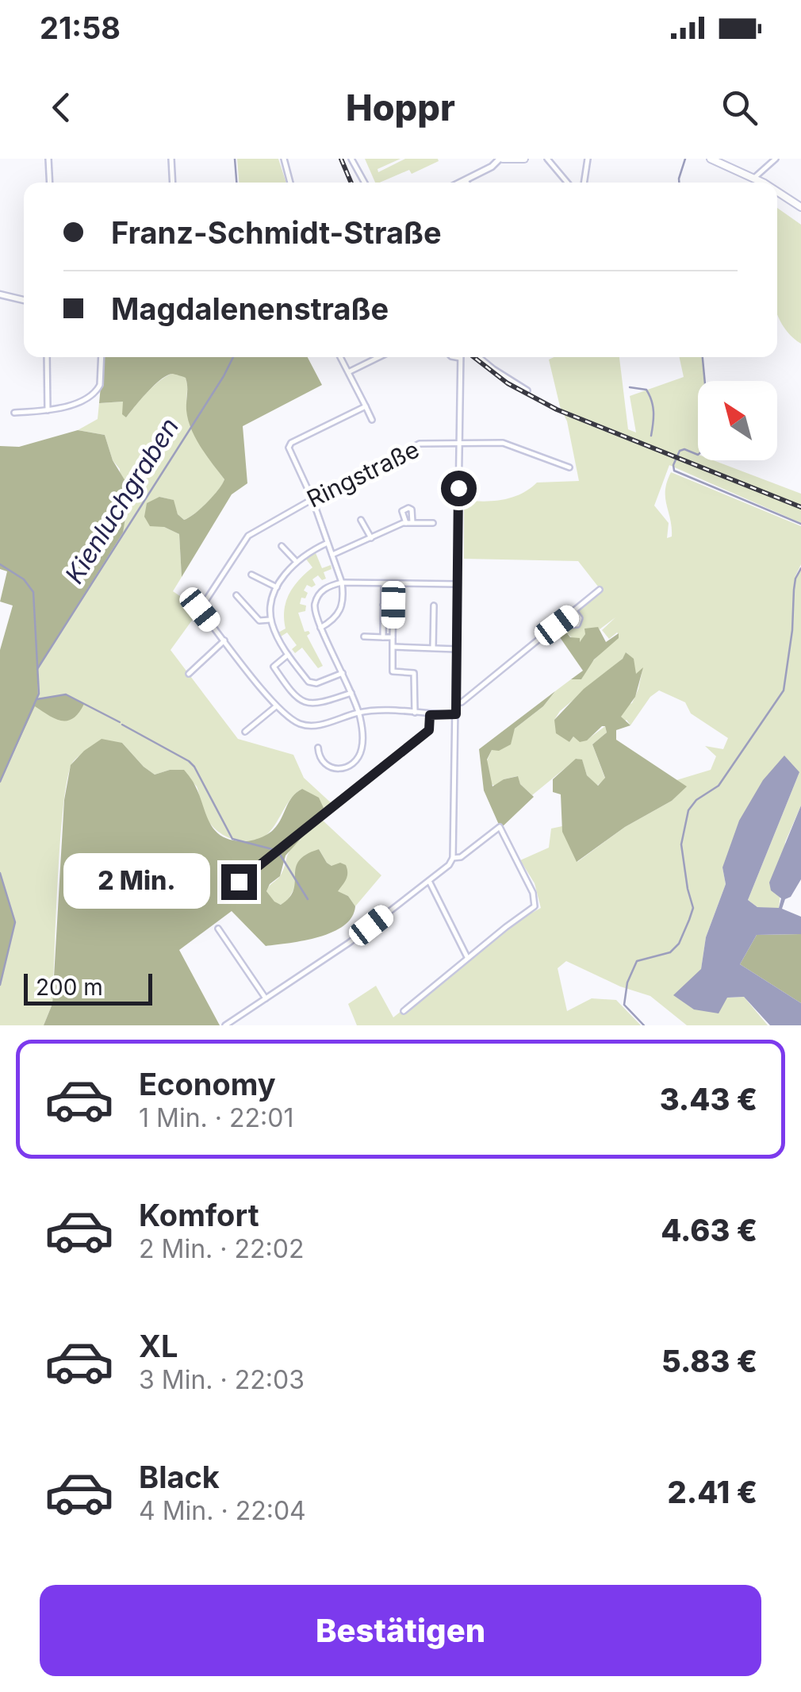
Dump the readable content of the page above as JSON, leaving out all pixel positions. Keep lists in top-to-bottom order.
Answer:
{
  "streets": {
    "street": ["Ringstraße"]
  },
  "water": ["Kienluchgraben"],
  "scale_bar": "200 m",
  "north": "top left",
  "page": {
    "status": "21:58",
    "header": "Hoppr",
    "banner": ["Franz-Schmidt-Straße", "Magdalenenstraße"],
    "bubble": "2 Min.",
    "scale": "200 m",
    "list": [
      {
        "name": "Economy",
        "note": "1 Min. · 22:01",
        "value": "3.43 €"
      },
      {
        "name": "Komfort",
        "note": "2 Min. · 22:02",
        "value": "4.63 €"
      },
      {
        "name": "XL",
        "note": "3 Min. · 22:03",
        "value": "5.83 €"
      },
      {
        "name": "Black",
        "note": "4 Min. · 22:04",
        "value": "2.41 €"
      }
    ],
    "buttons": "Bestätigen"
  }
}
